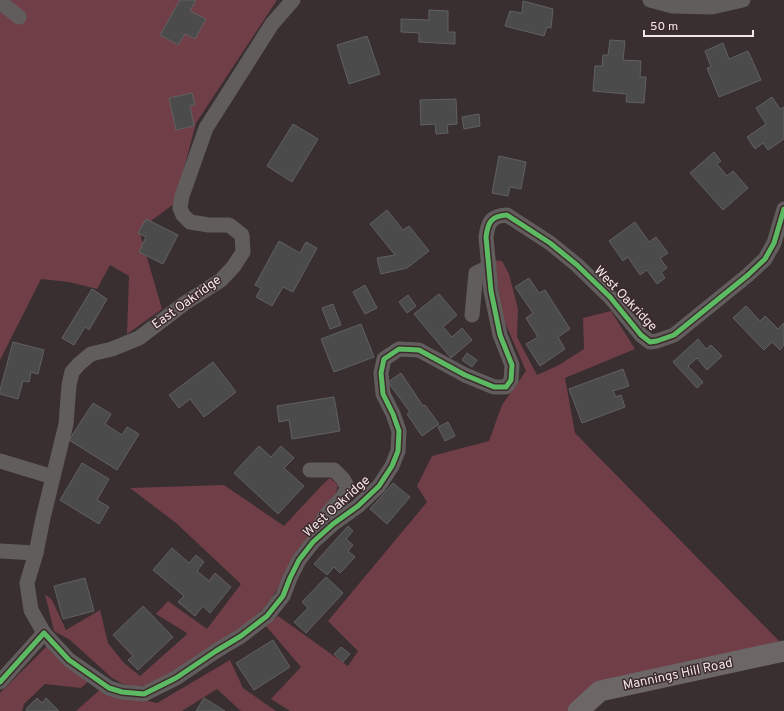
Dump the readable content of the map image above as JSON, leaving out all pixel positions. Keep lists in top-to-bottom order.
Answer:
{
  "streets": {
    "main road": ["Mannings Hill Road"],
    "street": ["West Oakridge", "East Oakridge"]
  },
  "crossings": [
    ["West Oakridge", "East Oakridge"]
  ],
  "scale_bar": "50 m"
}
